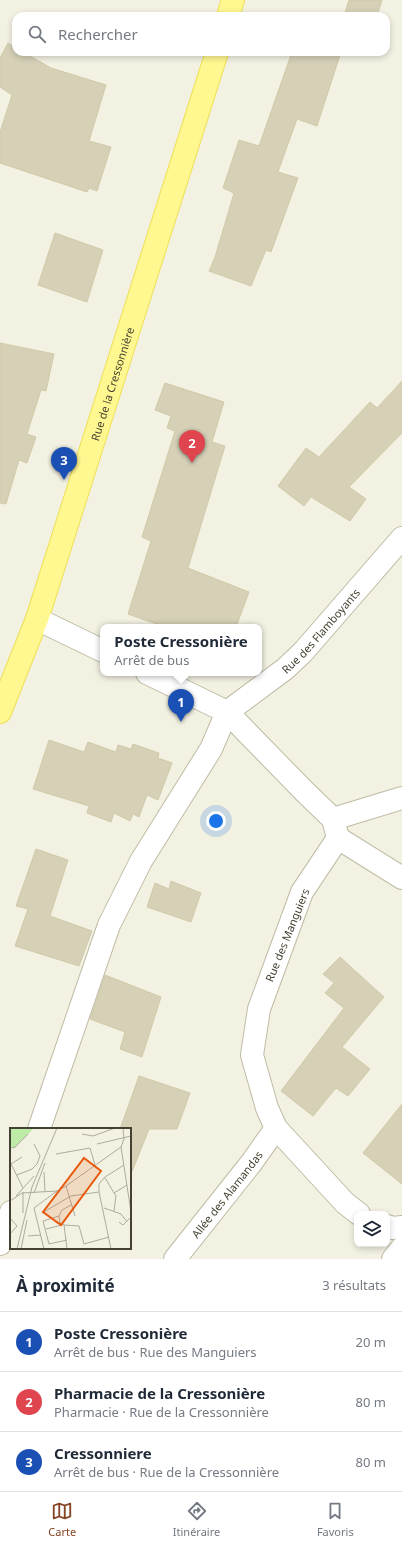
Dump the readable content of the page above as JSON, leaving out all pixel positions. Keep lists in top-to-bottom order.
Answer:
{
  "streets": {
    "main road": ["Rue de la Cressonnière"],
    "street": ["Rue des Flamboyants", "Rue des Manguiers", "Allée des Alamandas"]
  },
  "crossings": [
    ["Rue des Manguiers", "Allée des Alamandas"]
  ],
  "page": {
    "search": "Rechercher",
    "pins": ["2", "3", "1"],
    "popup": ["Poste Cressonière", "Arrêt de bus"],
    "heading": ["À proximité", "3 résultats"],
    "list": [
      {
        "mark": "1",
        "name": "Poste Cressonière",
        "note": "Arrêt de bus · Rue des Manguiers",
        "value": "20 m"
      },
      {
        "mark": "2",
        "name": "Pharmacie de la Cressonière",
        "note": "Pharmacie · Rue de la Cressonnière",
        "value": "80 m"
      },
      {
        "mark": "3",
        "name": "Cressonniere",
        "note": "Arrêt de bus · Rue de la Cressonnière",
        "value": "80 m"
      }
    ],
    "nav": ["Carte", "Itinéraire", "Favoris"]
  }
}
